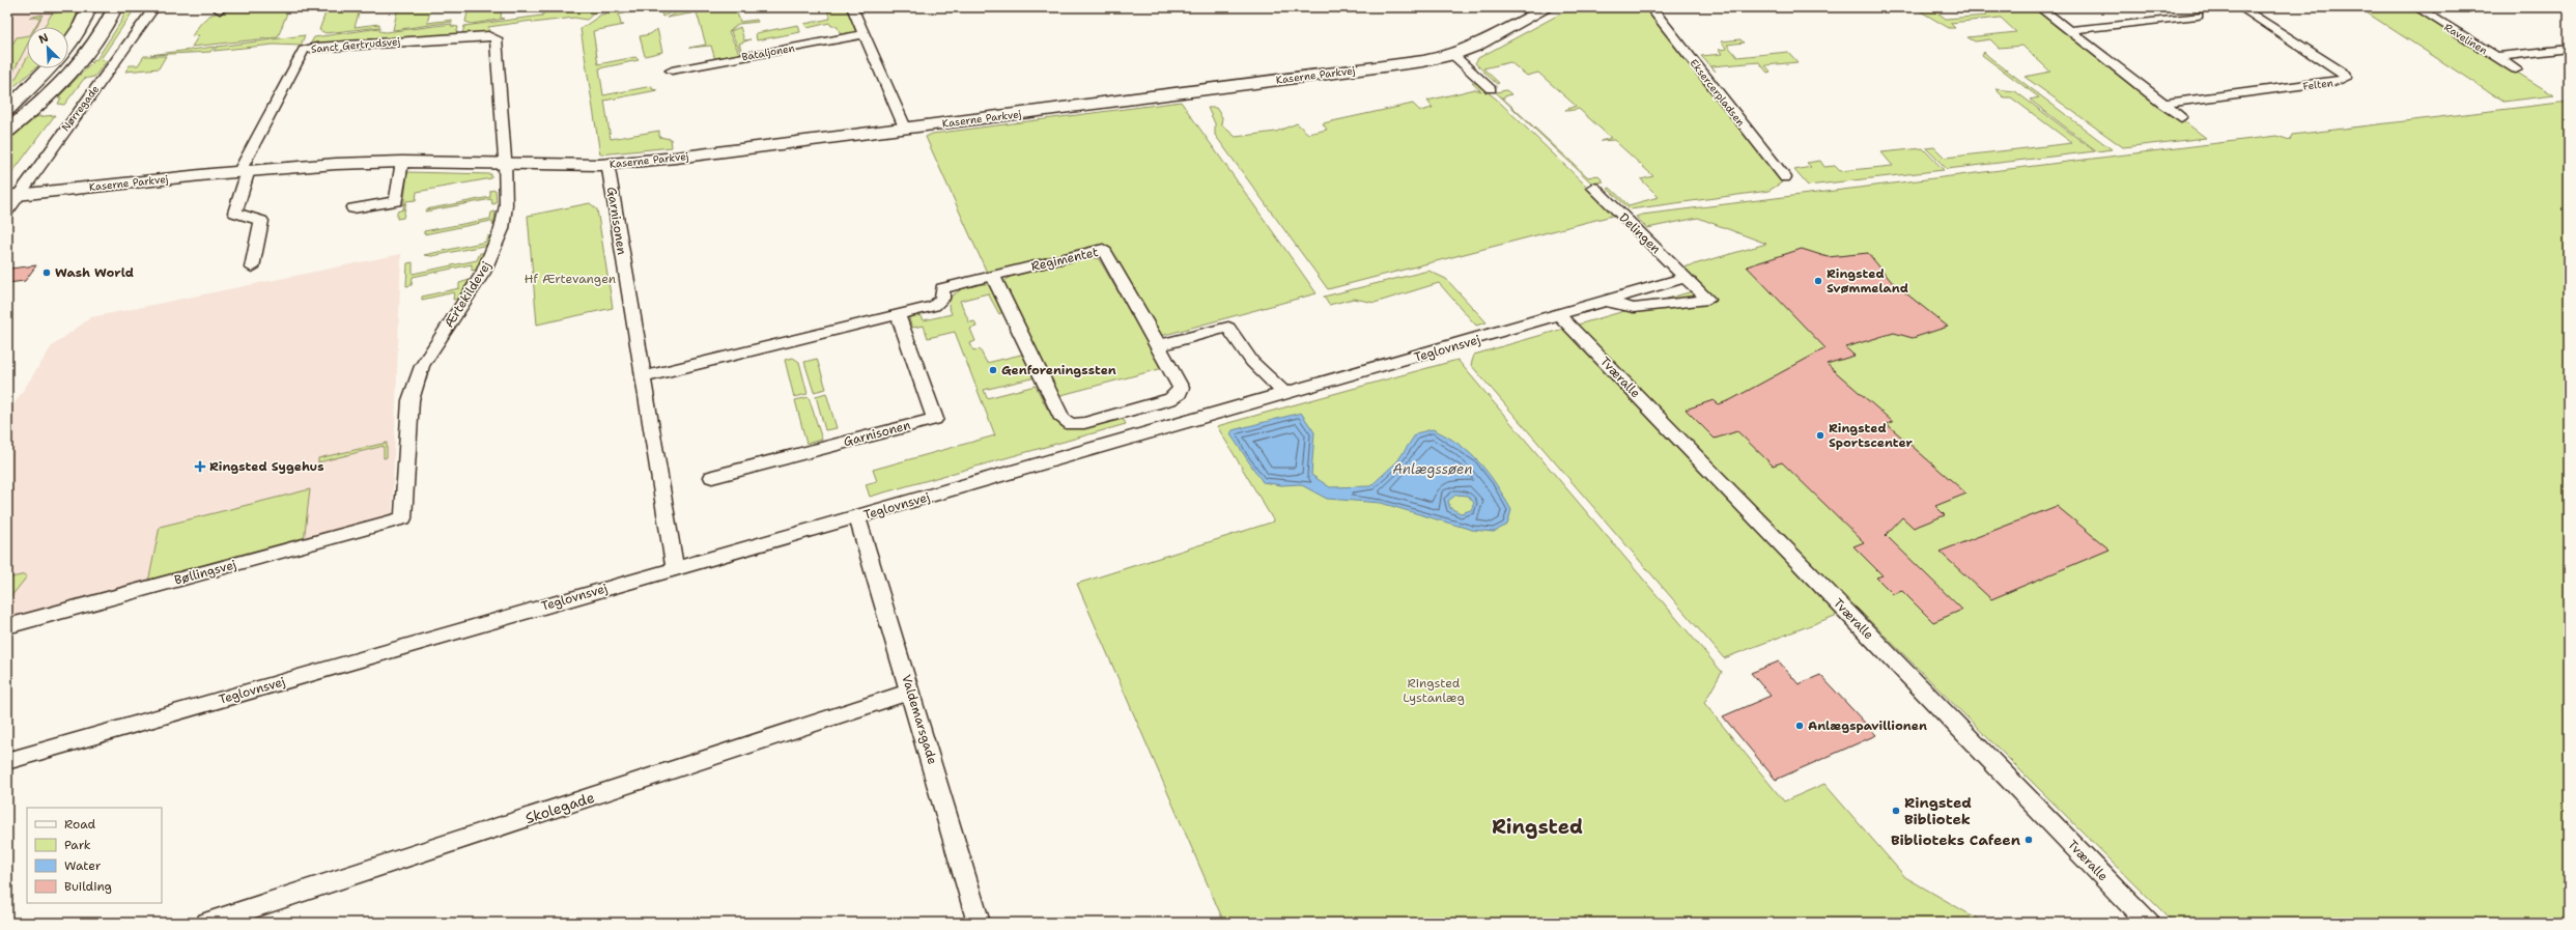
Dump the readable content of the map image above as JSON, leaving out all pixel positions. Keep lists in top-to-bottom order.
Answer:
{
  "streets": {
    "street": [
      "Ravelinen",
      "Sanct Gertrudsvej",
      "Bataljonen",
      "Kaserne Parkvej",
      "Felten",
      "Eksercerpladsen",
      "Nørregade",
      "Garnisonen",
      "Delingen",
      "Regimentet",
      "Ærtekildevej",
      "Teglovnsvej",
      "Tværalle",
      "Bøllingsvej",
      "Valdemarsgade",
      "Skolegade"
    ]
  },
  "crossings": [
    ["Sanct Gertrudsvej", "Kaserne Parkvej"],
    ["Sanct Gertrudsvej", "Ærtekildevej"],
    ["Kaserne Parkvej", "Nørregade"],
    ["Kaserne Parkvej", "Garnisonen"],
    ["Kaserne Parkvej", "Ærtekildevej"],
    ["Garnisonen", "Regimentet"],
    ["Garnisonen", "Teglovnsvej"],
    ["Delingen", "Teglovnsvej"],
    ["Ærtekildevej", "Bøllingsvej"],
    ["Teglovnsvej", "Tværalle"],
    ["Teglovnsvej", "Valdemarsgade"],
    ["Valdemarsgade", "Skolegade"]
  ],
  "districts": ["Ringsted"],
  "water": ["Anlægssøen"],
  "parks": ["Hf Ærtevangen", "Ringsted Lystanlæg"],
  "places": {
    "other": [
      "Wash World",
      "Ringsted Svømmeland",
      "Genforeningssten",
      "Ringsted Sportscenter",
      "Anlægspavillionen",
      "Ringsted Bibliotek",
      "Biblioteks Cafeen"
    ],
    "health": ["Ringsted Sygehus"]
  },
  "legend": [
    "Road",
    "Park",
    "Water",
    "Building"
  ],
  "north": "top left"
}
